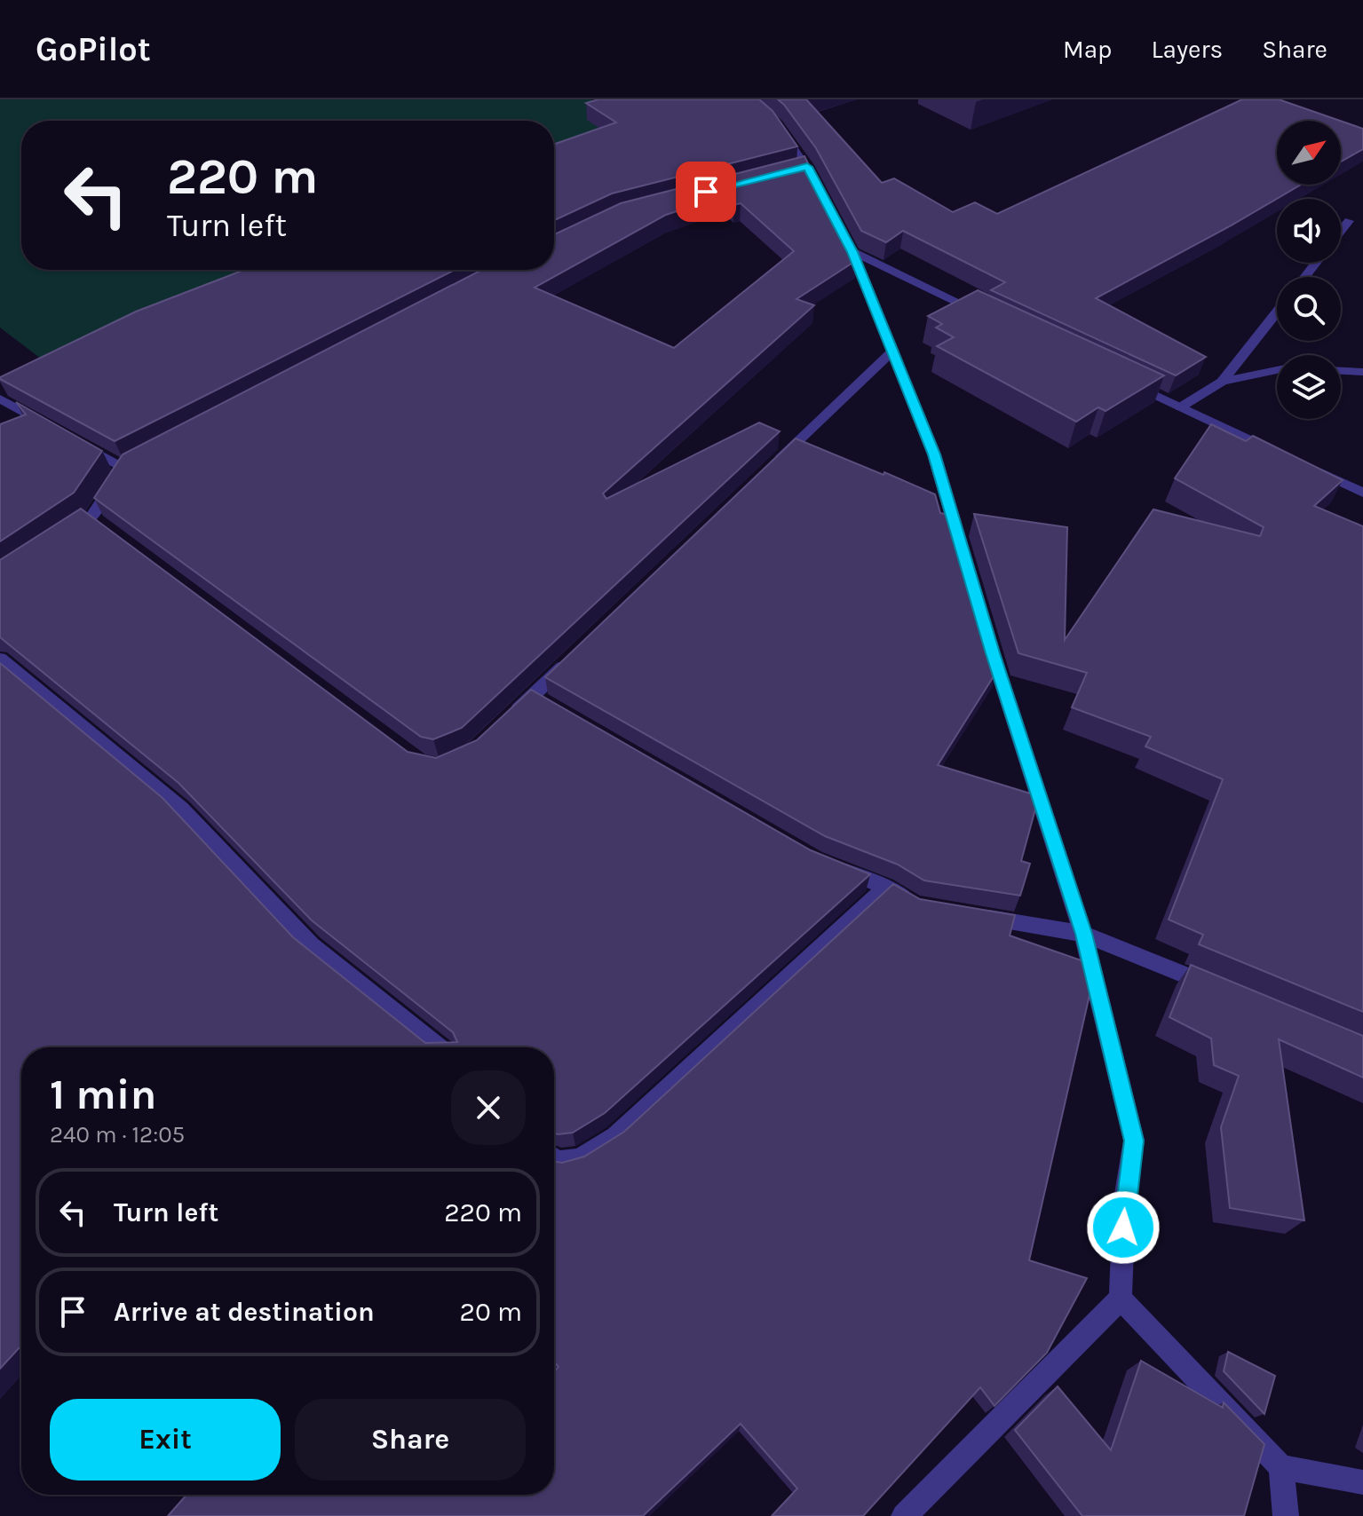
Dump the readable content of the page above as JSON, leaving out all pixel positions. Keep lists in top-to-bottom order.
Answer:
{
  "north": "top right",
  "page": {
    "header": "GoPilot",
    "nav": ["Map", "Layers", "Share"],
    "turn": ["220 m", "Turn left"],
    "heading": ["1 min", "240 m · 12:05"],
    "list": [
      {
        "name": "Turn left",
        "value": "220 m"
      },
      {
        "name": "Arrive at destination",
        "value": "20 m"
      }
    ],
    "buttons": ["Exit", "Share"]
  }
}
